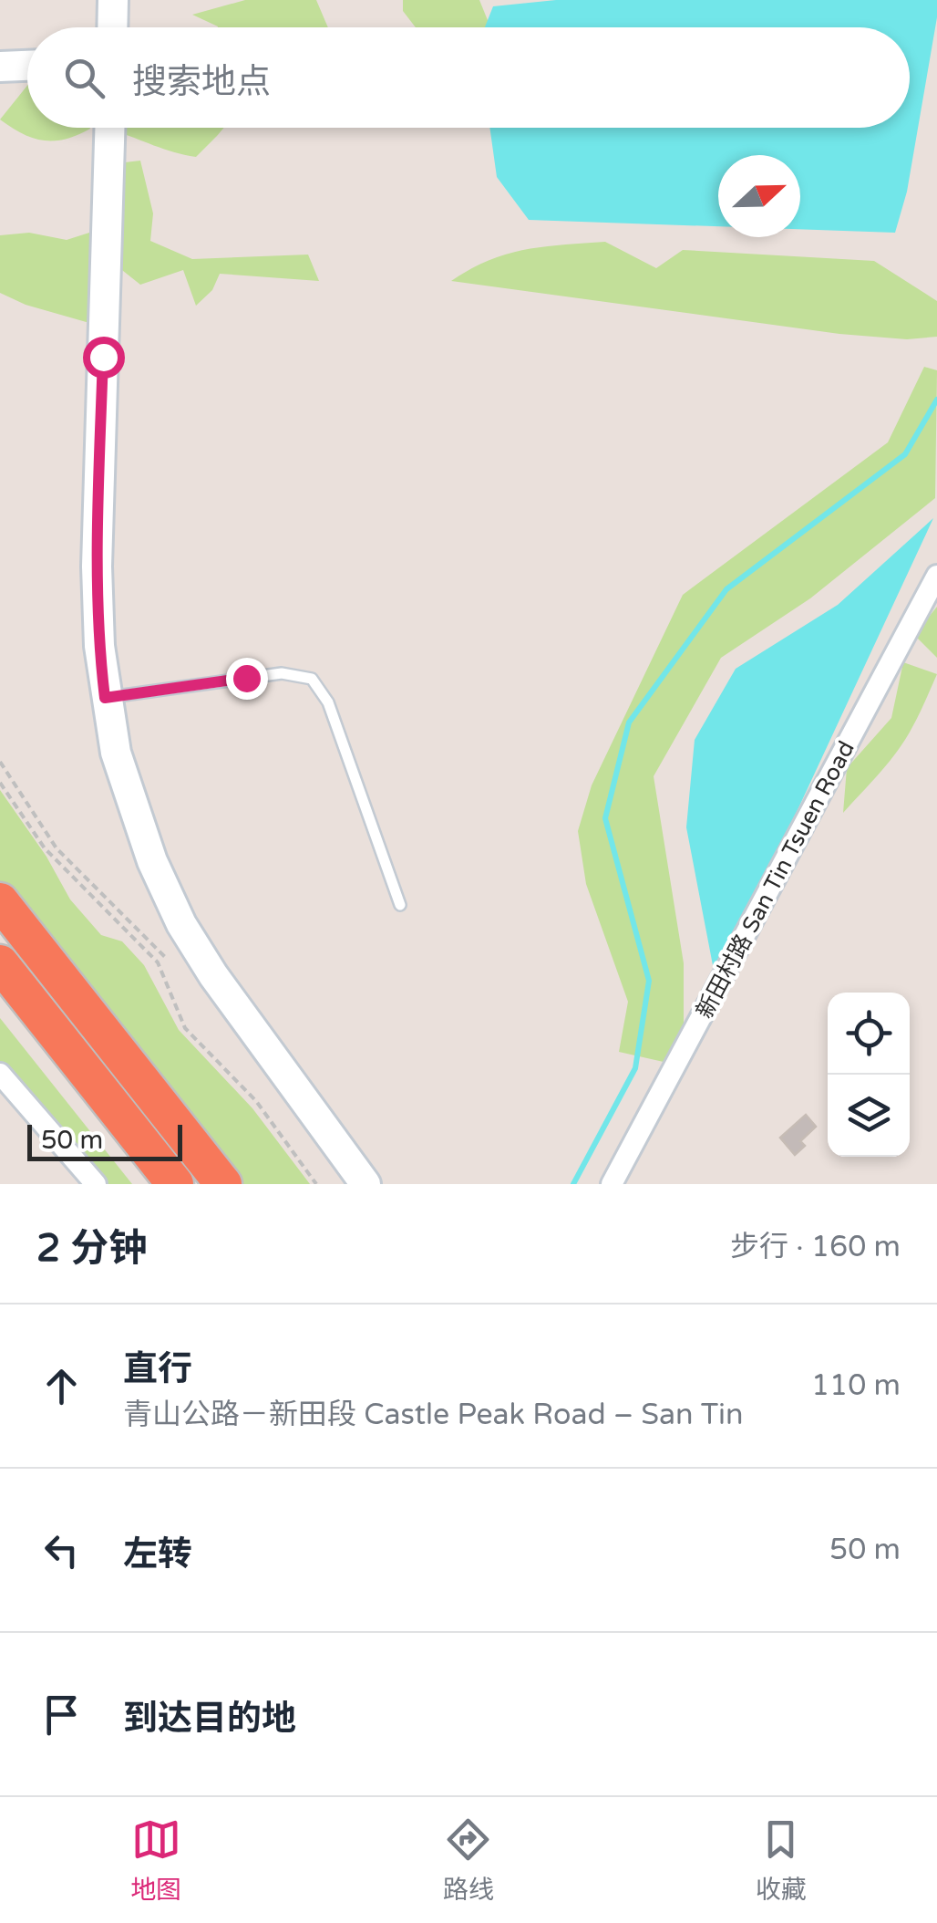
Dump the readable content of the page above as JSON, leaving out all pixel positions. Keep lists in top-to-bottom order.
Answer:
{
  "streets": {
    "street": ["新田村路 San Tin Tsuen Road"]
  },
  "scale_bar": "50 m",
  "north": "right",
  "page": {
    "search": "搜索地点",
    "scale": "50 m",
    "heading": ["2 分钟", "步行 · 160 m"],
    "list": [
      ["直行", "青山公路－新田段 Castle Peak Road – San Tin", "110 m"],
      ["左转", "50 m"],
      "到达目的地"
    ],
    "nav": ["地图", "路线", "收藏"]
  }
}
